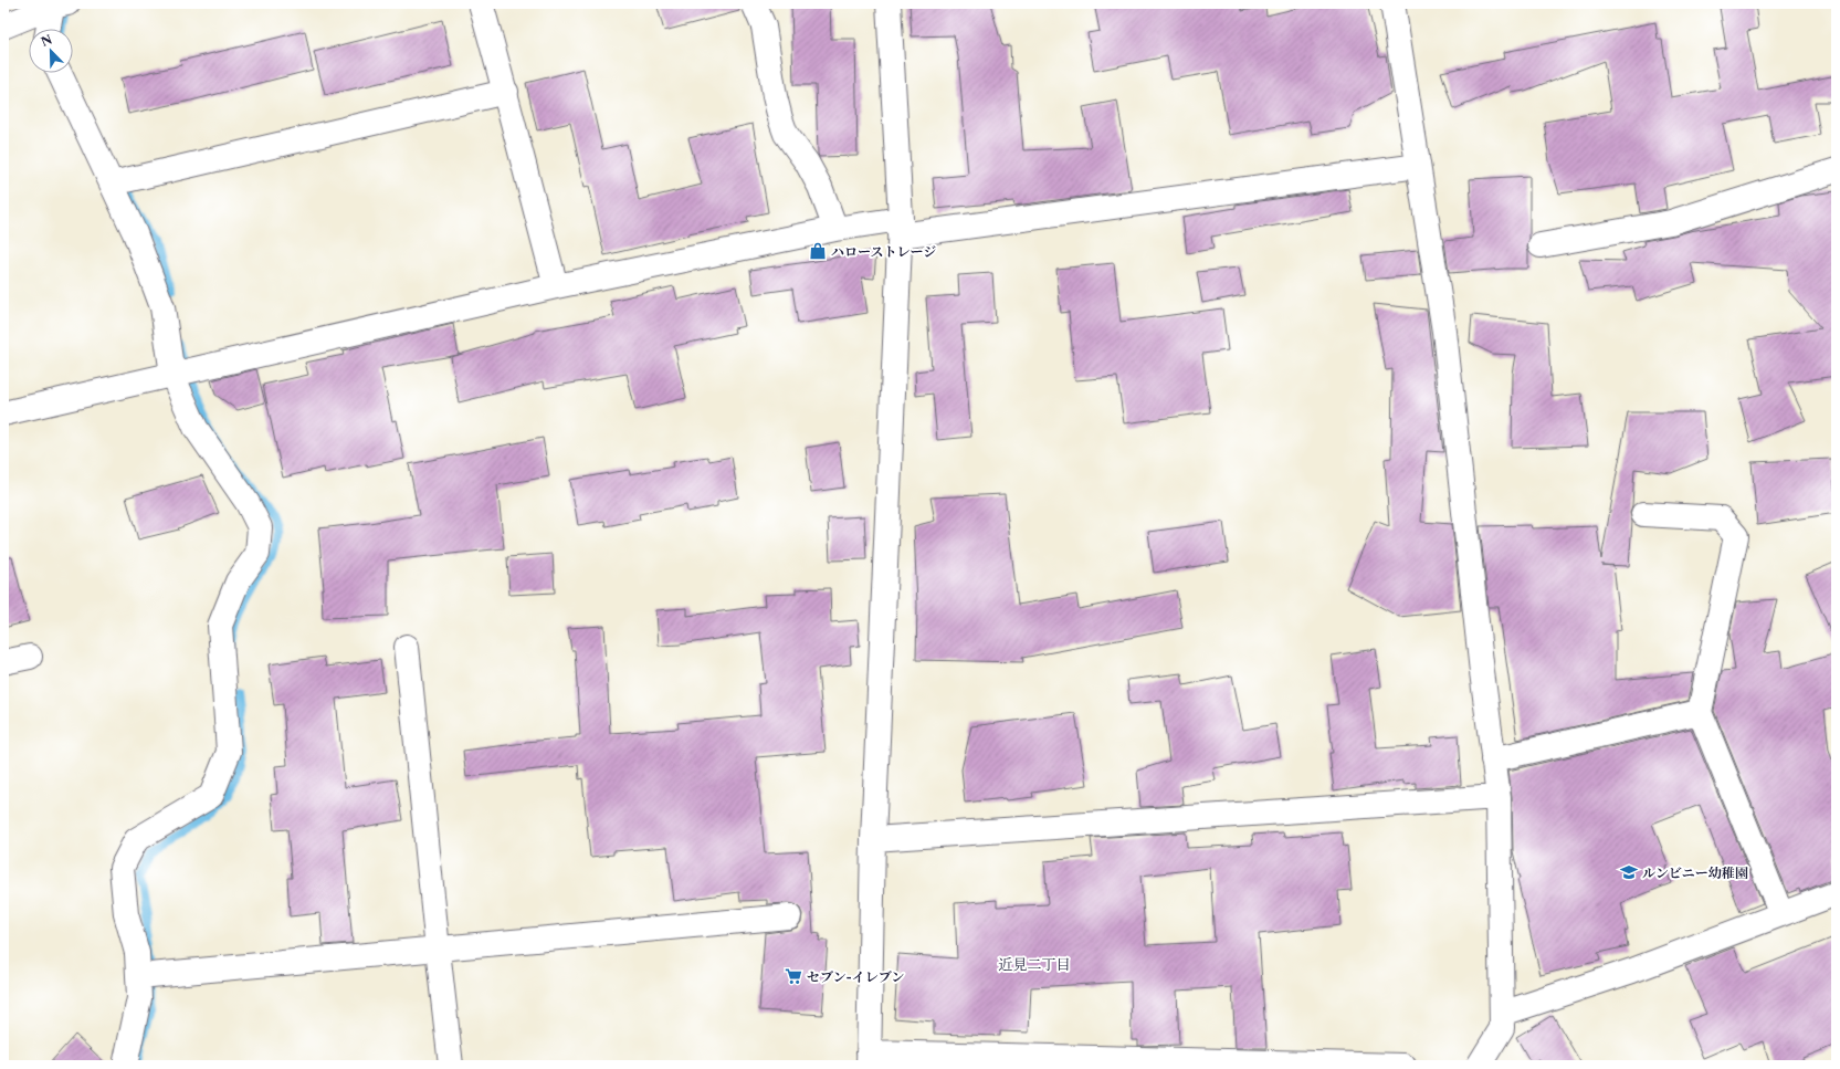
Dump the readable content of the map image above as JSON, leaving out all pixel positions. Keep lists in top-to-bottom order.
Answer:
{
  "districts": ["近見二丁目"],
  "places": {
    "shop": ["ハローストレージ"],
    "school or university": ["ルンビニー幼稚園"],
    "supermarket": ["セブン-イレブン"]
  },
  "north": "top left"
}
